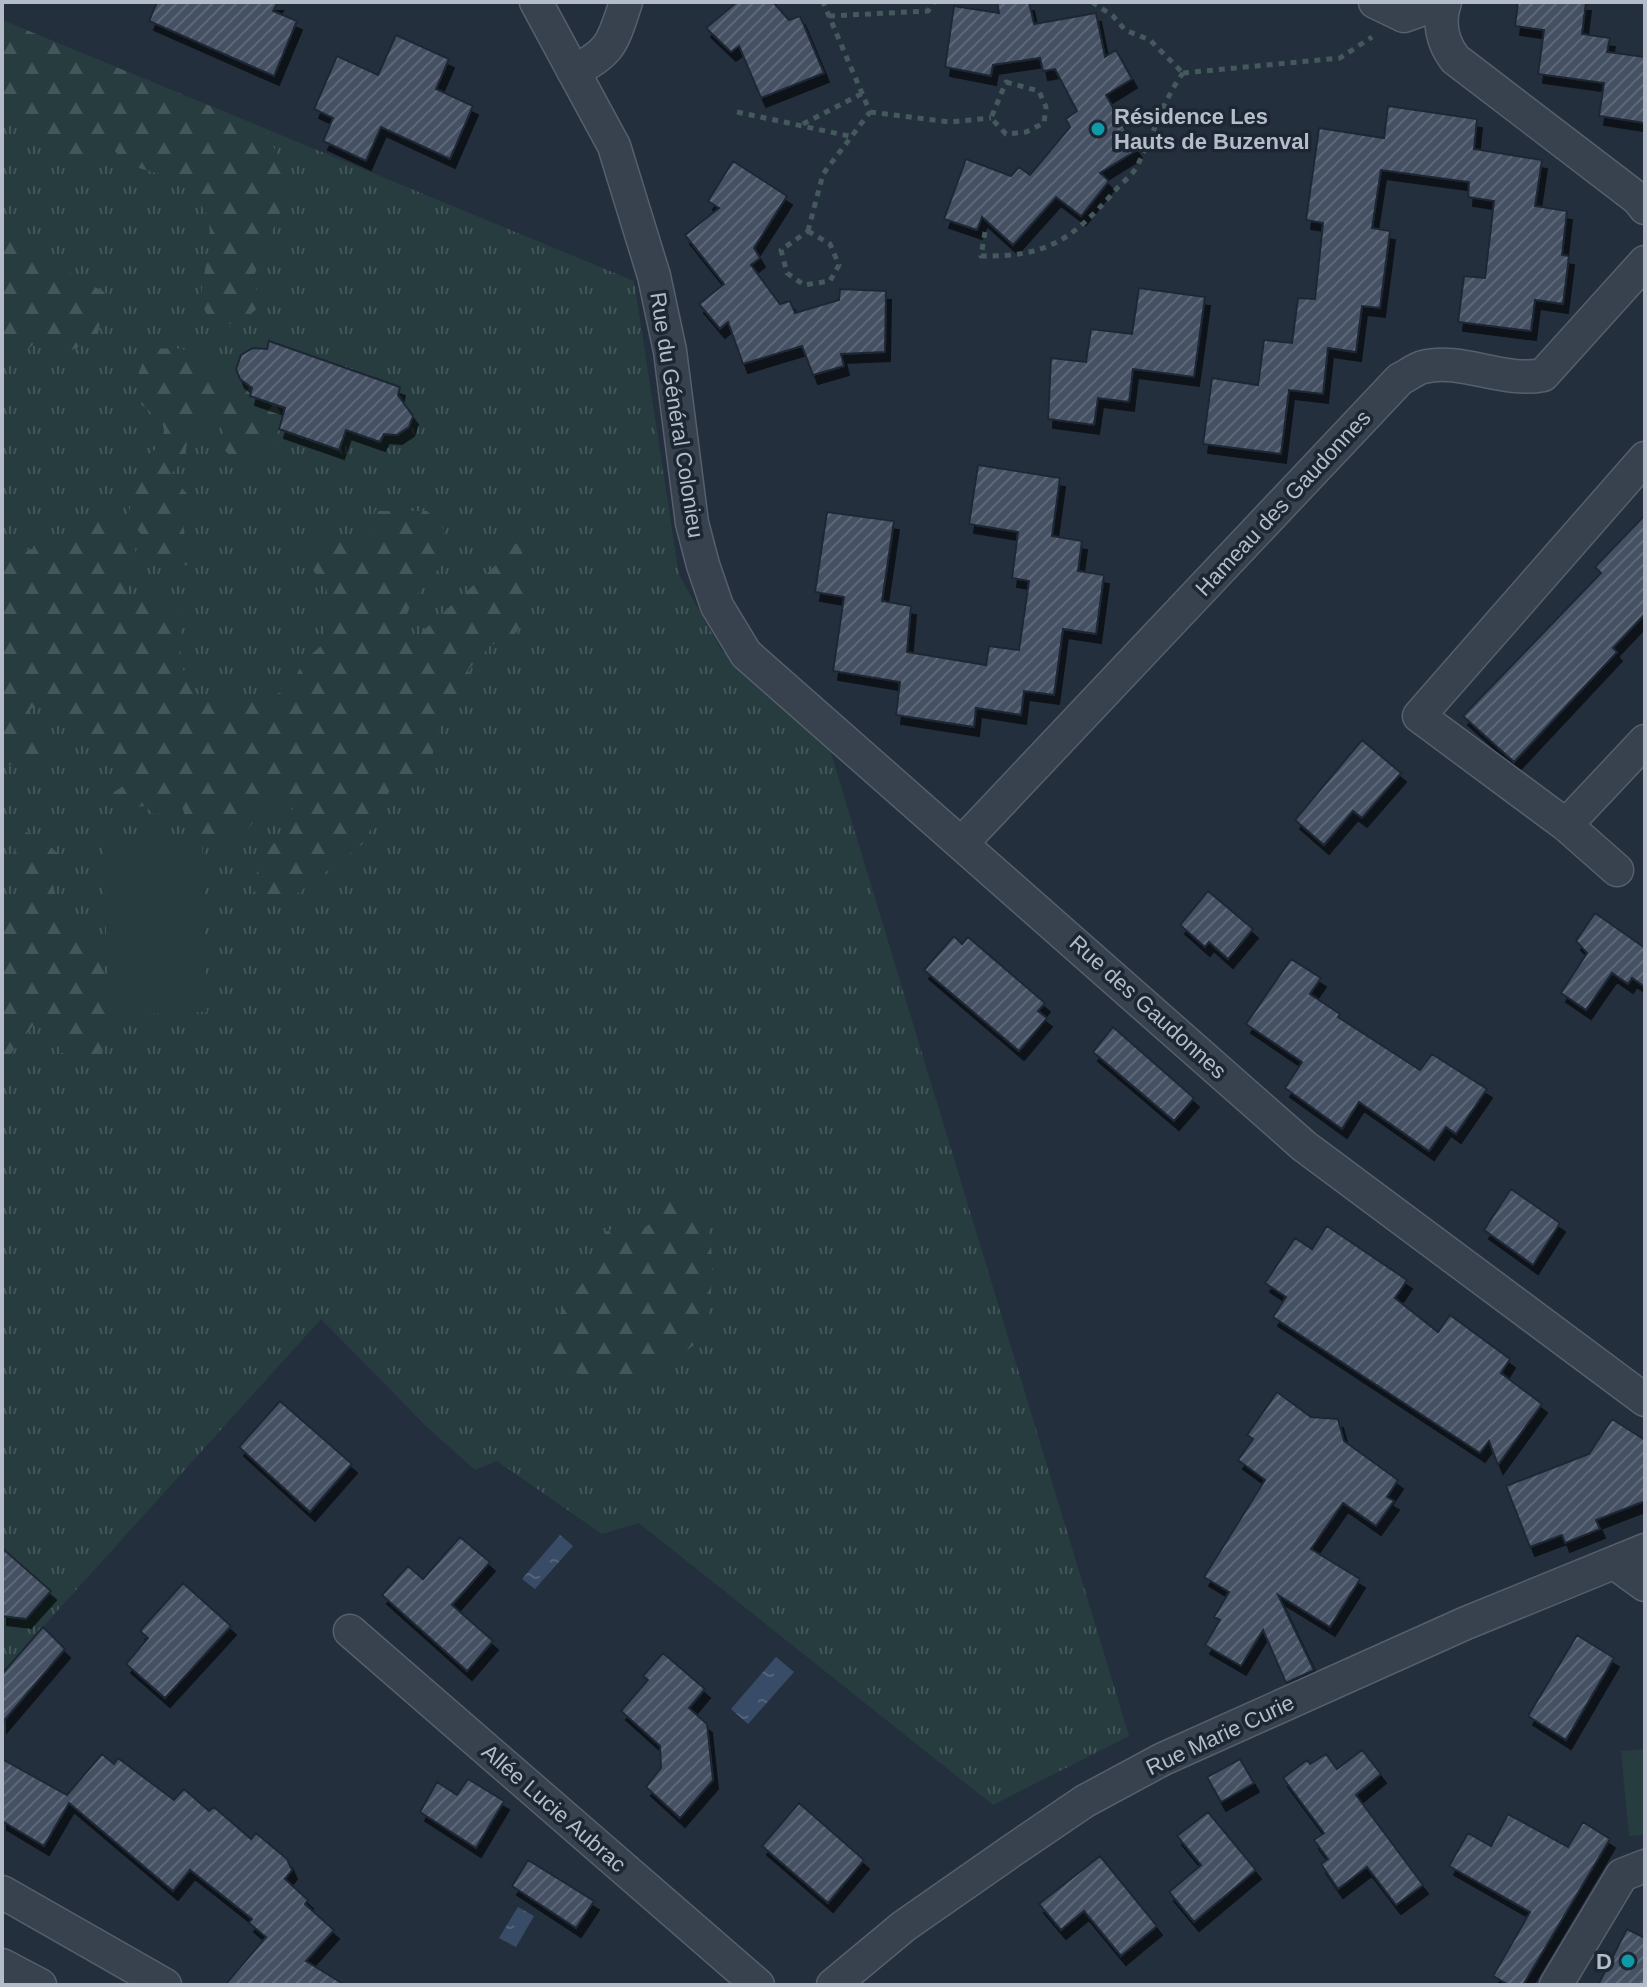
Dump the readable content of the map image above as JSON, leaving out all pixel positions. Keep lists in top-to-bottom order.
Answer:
{
  "streets": {
    "street": [
      "Rue du Général Colonieu",
      "Hameau des Gaudonnes",
      "Rue des Gaudonnes",
      "Rue Marie Curie",
      "Allée Lucie Aubrac"
    ]
  },
  "crossings": [
    ["Rue du Général Colonieu", "Rue des Gaudonnes"],
    ["Hameau des Gaudonnes", "Rue des Gaudonnes"]
  ],
  "places": ["Résidence Les Hauts de Buzenval", "D"]
}
